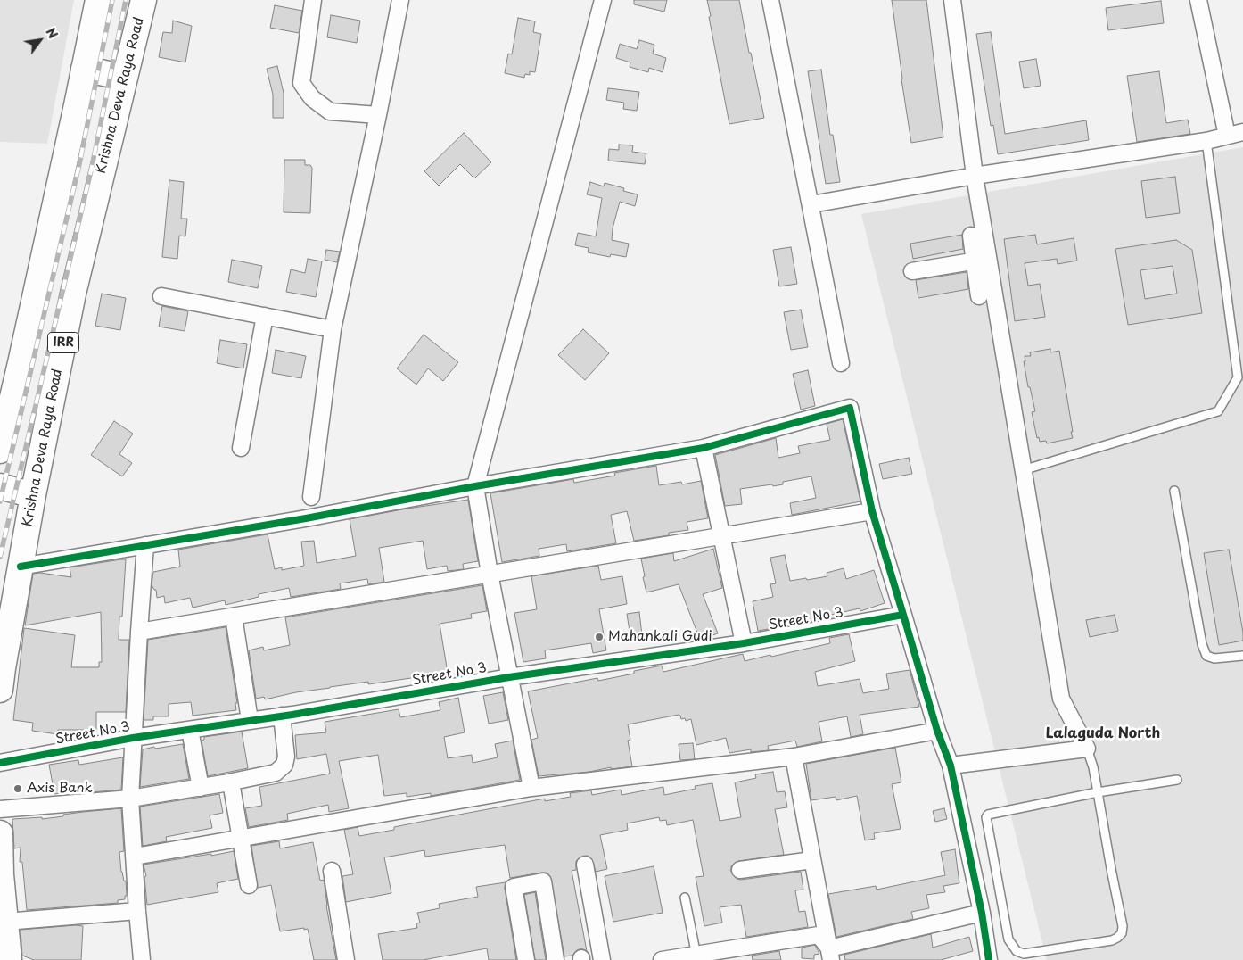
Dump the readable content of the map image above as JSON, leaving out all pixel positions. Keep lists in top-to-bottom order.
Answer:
{
  "streets": {
    "main road": ["Krishna Deva Raya Road", "IRR"],
    "street": ["Street No 3"]
  },
  "districts": ["Lalaguda North"],
  "places": ["Mahankali Gudi", "Axis Bank"],
  "north": "top right"
}
